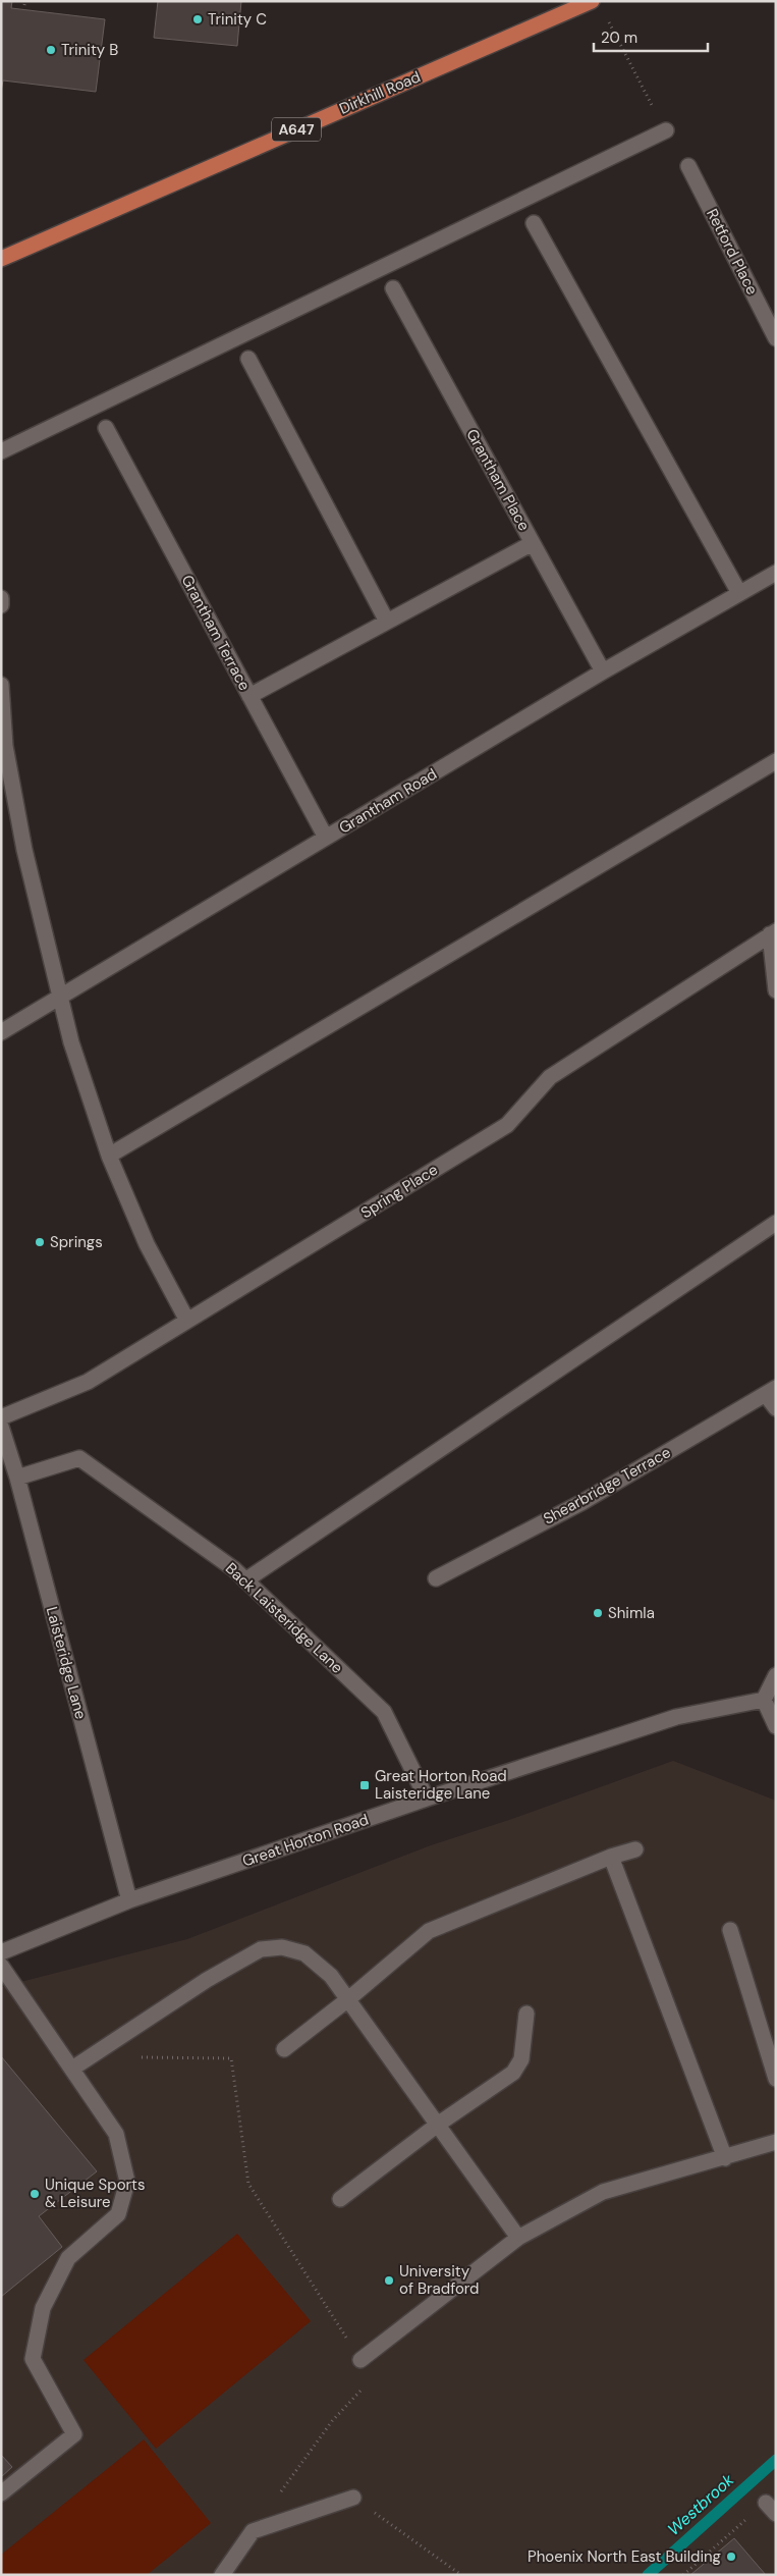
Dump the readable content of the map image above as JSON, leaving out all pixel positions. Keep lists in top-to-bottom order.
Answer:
{
  "streets": {
    "main road": ["Dirkhill Road", "A647"],
    "street": [
      "Retford Place",
      "Grantham Place",
      "Grantham Terrace",
      "Grantham Road",
      "Spring Place",
      "Shearbridge Terrace",
      "Back Laisteridge Lane",
      "Laisteridge Lane",
      "Great Horton Road"
    ]
  },
  "crossings": [
    ["Grantham Place", "Grantham Road"],
    ["Grantham Terrace", "Grantham Road"],
    ["Back Laisteridge Lane", "Laisteridge Lane"],
    ["Back Laisteridge Lane", "Great Horton Road"],
    ["Laisteridge Lane", "Great Horton Road"]
  ],
  "water": ["Westbrook"],
  "places": {
    "other": [
      "Trinity C",
      "Trinity B",
      "Springs",
      "Shimla",
      "Unique Sports & Leisure",
      "University of Bradford",
      "Phoenix North East Building"
    ],
    "transit": ["Great Horton Road Laisteridge Lane"]
  },
  "scale_bar": "20 m"
}
